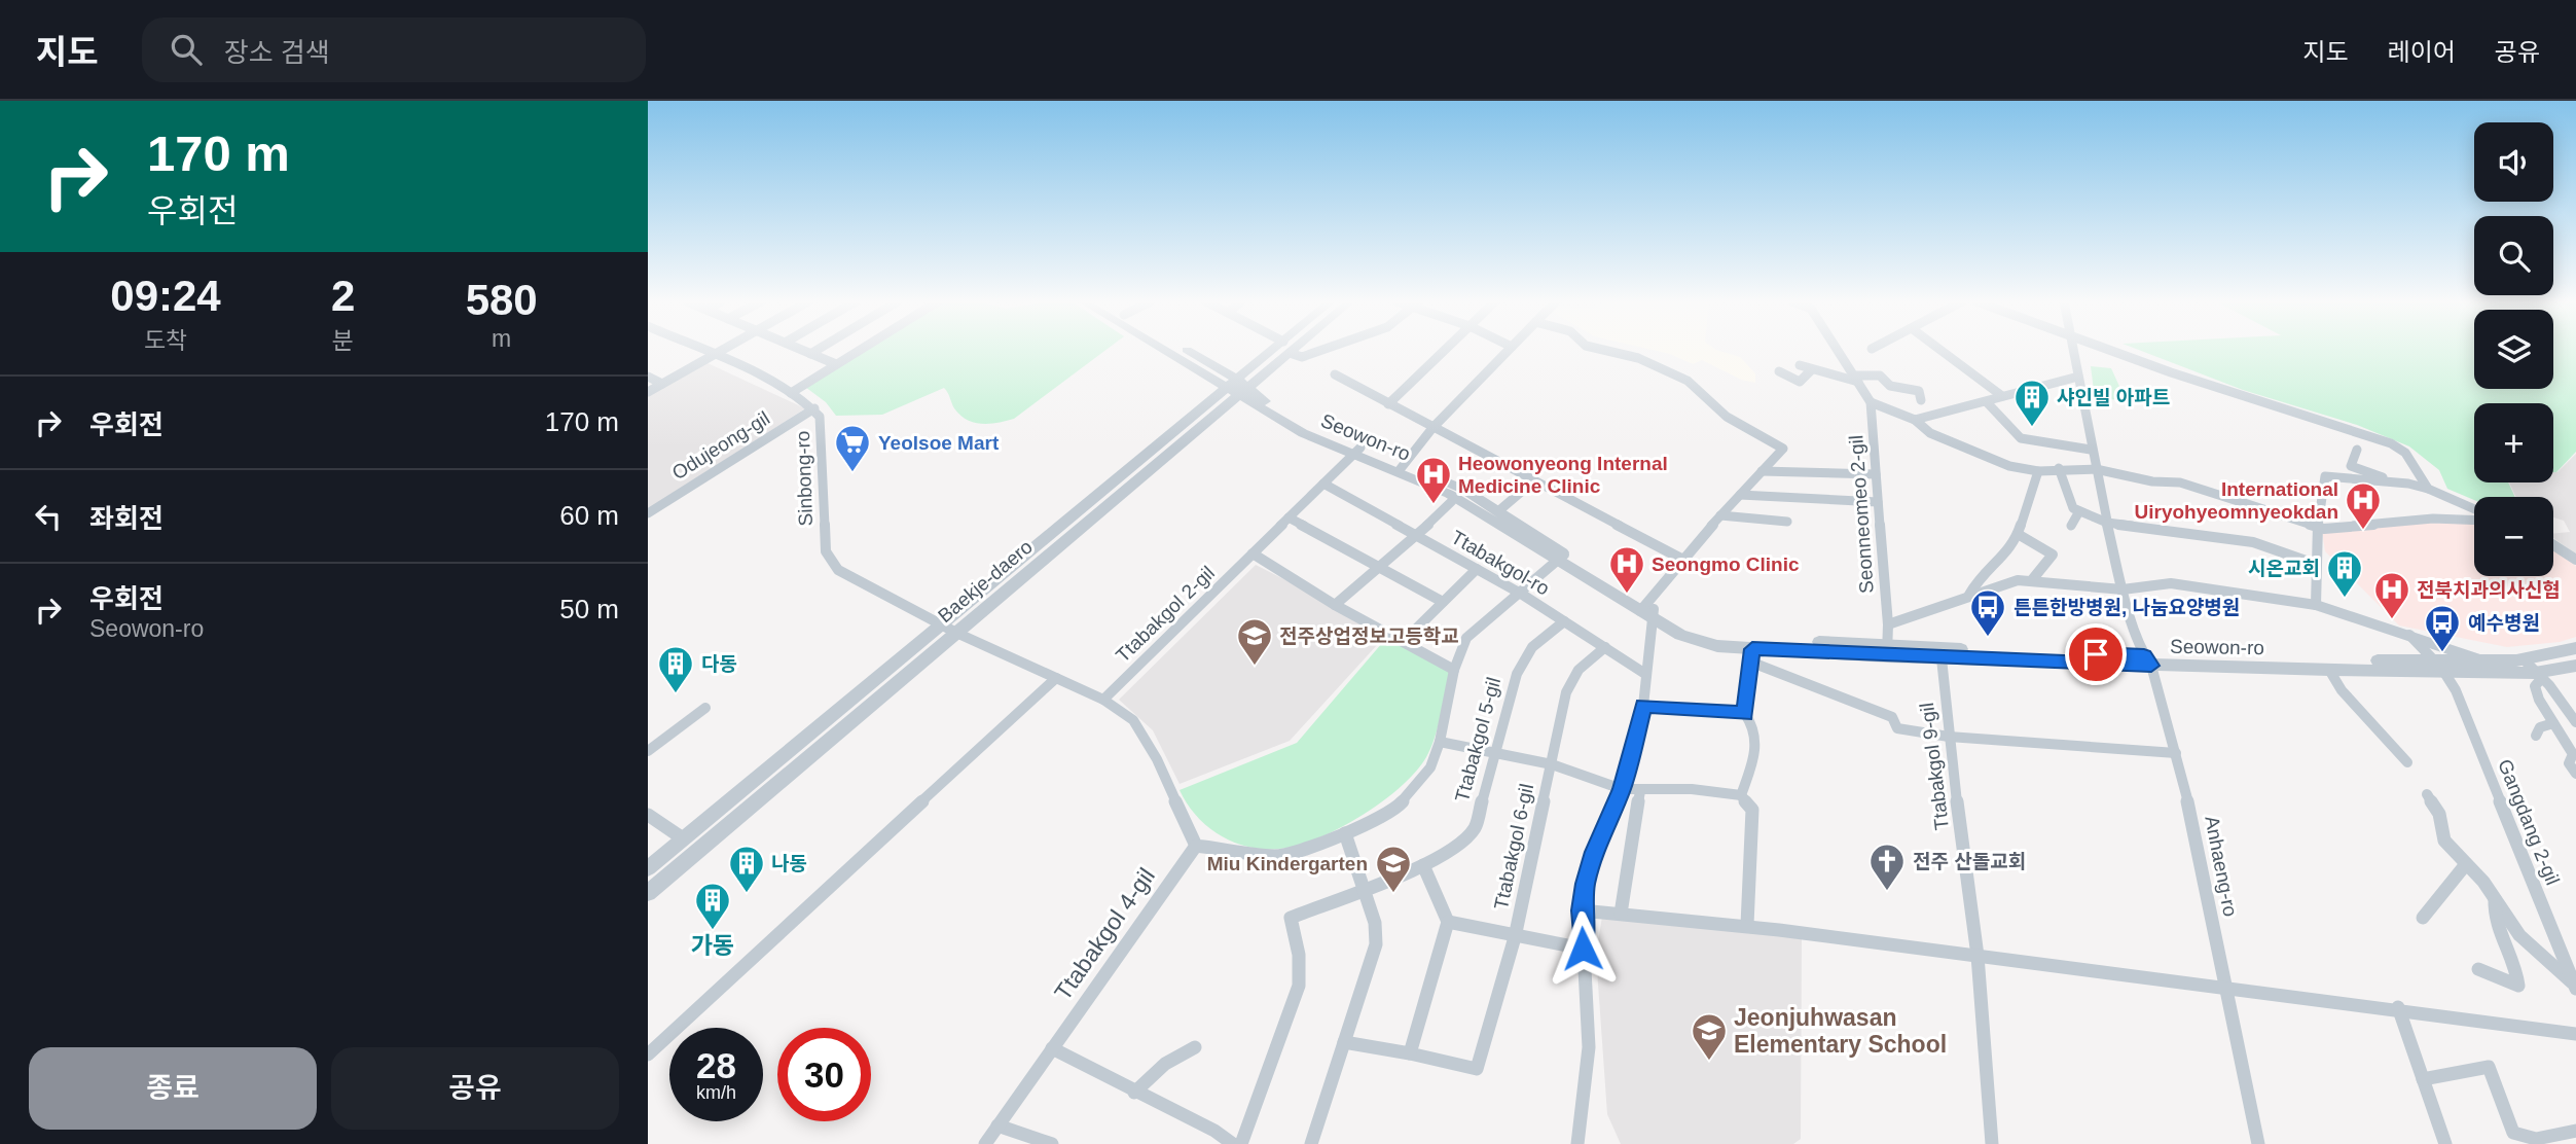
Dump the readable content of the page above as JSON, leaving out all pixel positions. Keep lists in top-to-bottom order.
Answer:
{
  "streets": {
    "street": [
      "Seowon-ro",
      "Odujeong-gil",
      "Sinbong-ro",
      "Seonneomeo 2-gil",
      "Ttabakgol-ro",
      "Baekje-daero",
      "Ttabakgol 2-gil",
      "Ttabakgol 5-gil",
      "Ttabakgol 9-gil",
      "Gangdang 2-gil",
      "Ttabakgol 6-gil",
      "Anhaeng-ro",
      "Ttabakgol 4-gil"
    ]
  },
  "crossings": [
    ["Seowon-ro", "Seonneomeo 2-gil"],
    ["Seowon-ro", "Baekje-daero"],
    ["Seowon-ro", "Ttabakgol 2-gil"],
    ["Seowon-ro", "Ttabakgol 9-gil"],
    ["Seowon-ro", "Gangdang 2-gil"],
    ["Seowon-ro", "Anhaeng-ro"],
    ["Odujeong-gil", "Sinbong-ro"],
    ["Sinbong-ro", "Baekje-daero"],
    ["Sinbong-ro", "Ttabakgol 2-gil"],
    ["Sinbong-ro", "Ttabakgol 4-gil"],
    ["Ttabakgol-ro", "Ttabakgol 5-gil"],
    ["Ttabakgol 5-gil", "Ttabakgol 6-gil"]
  ],
  "places": {
    "building": [
      "샤인빌 아파트",
      "시온교회",
      "다동",
      "나동",
      "가동"
    ],
    "supermarket": ["Yeolsoe Mart"],
    "hospital": [
      "Heowonyeong Internal Medicine Clinic",
      "International Uiryohyeomnyeokdan",
      "Seongmo Clinic",
      "전북치과의사신협"
    ],
    "bus stop": ["튼튼한방병원, 나눔요양병원", "예수병원"],
    "school or university": ["전주상업정보고등학교", "Miu Kindergarten", "Jeonjuhwasan Elementary School"],
    "church": ["전주 산돌교회"]
  },
  "page": {
    "header": "지도",
    "search": "장소 검색",
    "nav": ["지도", "레이어", "공유"],
    "turn": ["170 m", "우회전"],
    "map_buttons": ["+", "−"],
    "eta": [
      "09:24",
      "도착",
      "2",
      "분",
      "580",
      "m"
    ],
    "list": [
      {
        "name": "우회전",
        "value": "170 m"
      },
      {
        "name": "좌회전",
        "value": "60 m"
      },
      {
        "name": "우회전",
        "note": "Seowon-ro",
        "value": "50 m"
      }
    ],
    "speed": "28 km/h",
    "limit": "30",
    "buttons": ["종료", "공유"]
  }
}
